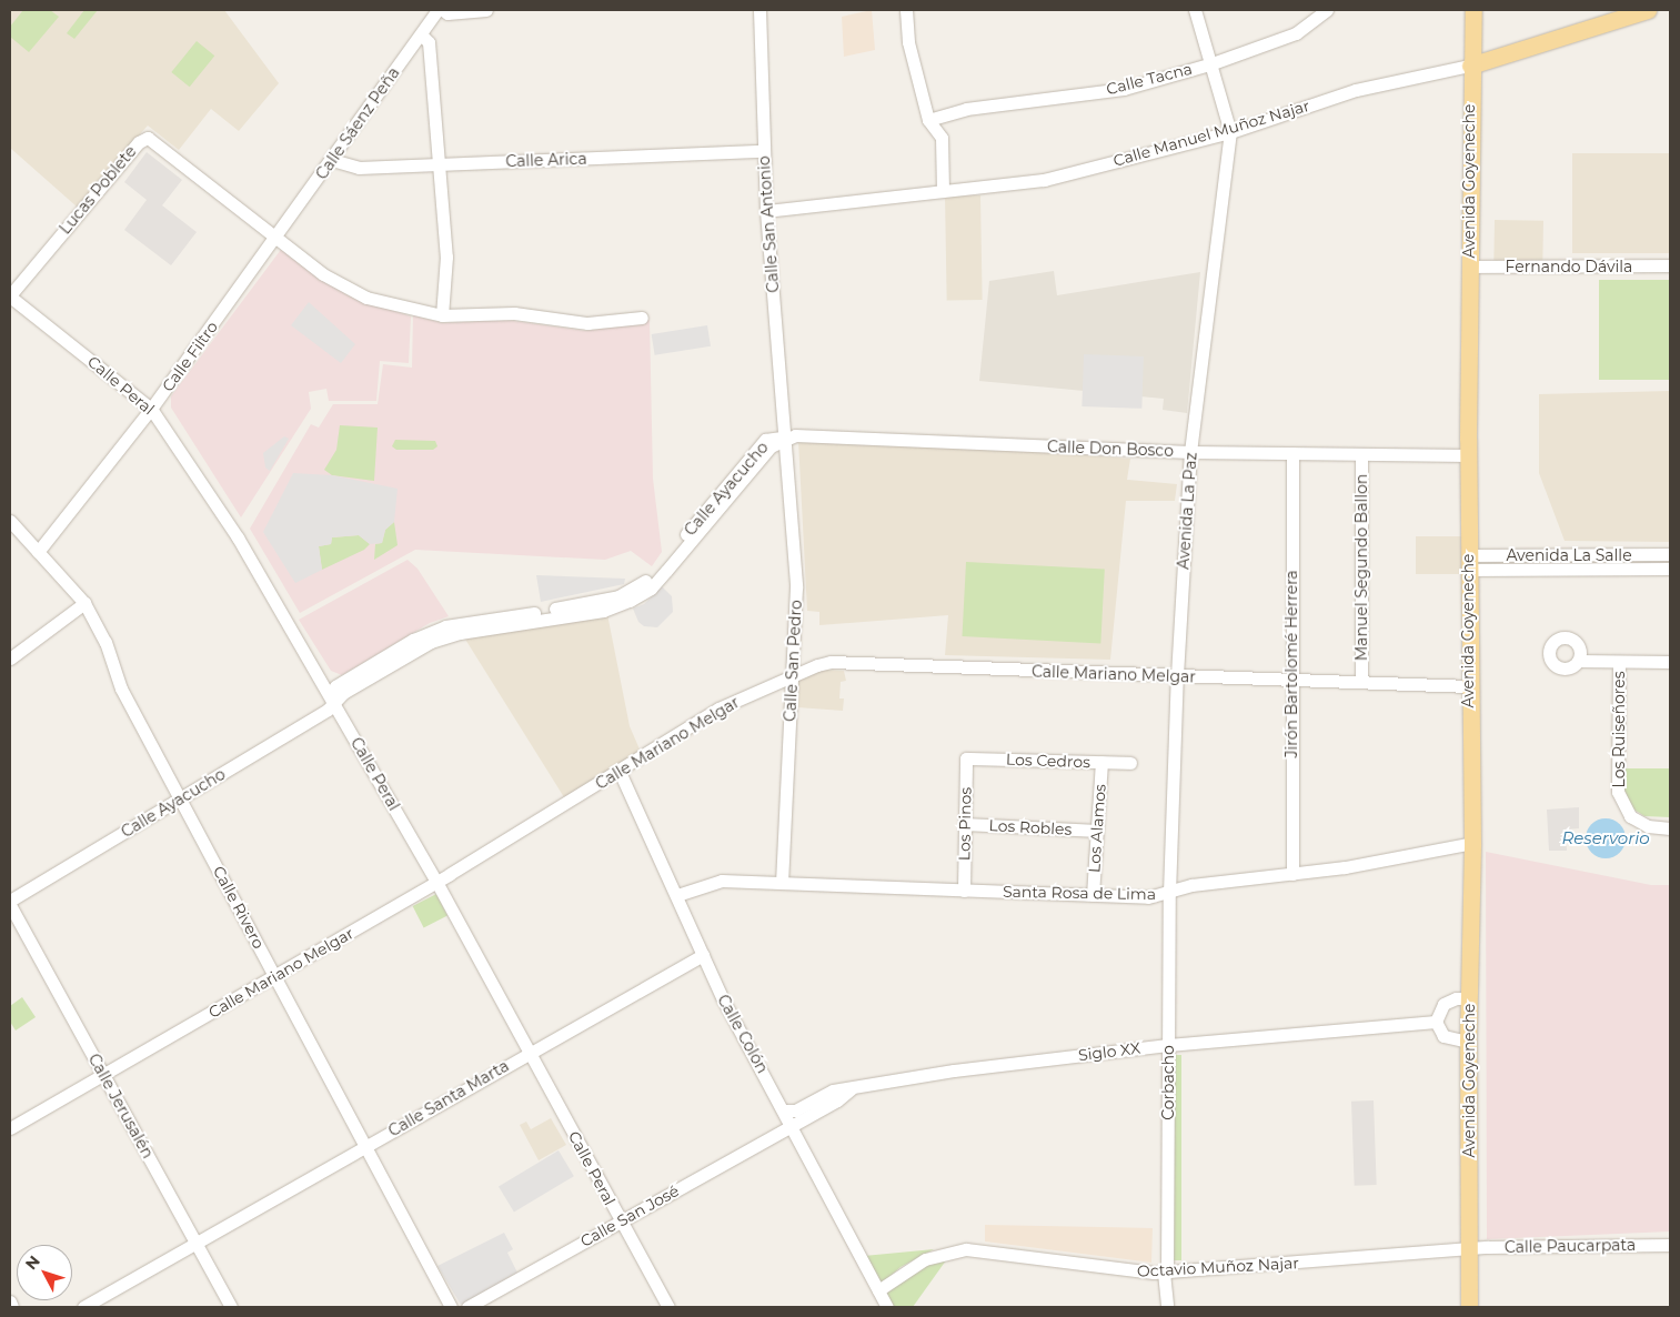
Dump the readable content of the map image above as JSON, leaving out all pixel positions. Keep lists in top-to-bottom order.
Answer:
{
  "streets": {
    "main road": ["Calle Manuel Muñoz Najar", "Avenida Goyeneche"],
    "street": [
      "Calle Tacna",
      "Calle Sáenz Peña",
      "Calle Arica",
      "Lucas Poblete",
      "Calle San Antonio",
      "Fernando Dávila",
      "Calle Filtro",
      "Calle Peral",
      "Calle Don Bosco",
      "Calle Ayacucho",
      "Avenida La Paz",
      "Avenida La Salle",
      "Manuel Segundo Ballon",
      "Calle San Pedro",
      "Jirón Bartolomé Herrera",
      "Calle Mariano Melgar",
      "Los Ruiseñores",
      "Los Cedros",
      "Los Pinos",
      "Los Robles",
      "Los Alamos",
      "Santa Rosa de Lima",
      "Calle Rivero",
      "Calle Colón",
      "Siglo XX",
      "Corbacho",
      "Calle Santa Marta",
      "Calle Jerusalén",
      "Calle San José",
      "Calle Paucarpata",
      "Octavio Muñoz Najar"
    ]
  },
  "crossings": [
    ["Calle Sáenz Peña", "Calle Arica"],
    ["Calle Sáenz Peña", "Lucas Poblete"],
    ["Calle Sáenz Peña", "Calle Filtro"],
    ["Calle Manuel Muñoz Najar", "Avenida Goyeneche"],
    ["Calle Manuel Muñoz Najar", "Calle San Antonio"],
    ["Calle Manuel Muñoz Najar", "Avenida La Paz"],
    ["Calle Arica", "Calle San Antonio"],
    ["Avenida Goyeneche", "Fernando Dávila"],
    ["Avenida Goyeneche", "Calle Don Bosco"],
    ["Avenida Goyeneche", "Avenida La Salle"],
    ["Avenida Goyeneche", "Calle Mariano Melgar"],
    ["Avenida Goyeneche", "Santa Rosa de Lima"],
    ["Avenida Goyeneche", "Calle Paucarpata"],
    ["Avenida Goyeneche", "Octavio Muñoz Najar"],
    ["Lucas Poblete", "Calle Filtro"],
    ["Lucas Poblete", "Calle Peral"],
    ["Calle San Antonio", "Calle Don Bosco"],
    ["Calle San Antonio", "Calle Ayacucho"],
    ["Calle San Antonio", "Calle San Pedro"],
    ["Calle Filtro", "Calle Peral"],
    ["Calle Filtro", "Calle Rivero"],
    ["Calle Peral", "Calle Ayacucho"],
    ["Calle Peral", "Calle Mariano Melgar"],
    ["Calle Peral", "Calle Santa Marta"],
    ["Calle Peral", "Calle San José"],
    ["Calle Don Bosco", "Calle Ayacucho"],
    ["Calle Don Bosco", "Avenida La Paz"],
    ["Calle Don Bosco", "Manuel Segundo Ballon"],
    ["Calle Don Bosco", "Calle San Pedro"],
    ["Calle Don Bosco", "Jirón Bartolomé Herrera"],
    ["Calle Ayacucho", "Calle San Pedro"],
    ["Calle Ayacucho", "Calle Rivero"],
    ["Calle Ayacucho", "Calle Jerusalén"],
    ["Avenida La Paz", "Calle Mariano Melgar"],
    ["Avenida La Paz", "Santa Rosa de Lima"],
    ["Avenida La Paz", "Corbacho"],
    ["Manuel Segundo Ballon", "Calle Mariano Melgar"],
    ["Calle San Pedro", "Calle Mariano Melgar"],
    ["Calle San Pedro", "Santa Rosa de Lima"],
    ["Jirón Bartolomé Herrera", "Calle Mariano Melgar"],
    ["Jirón Bartolomé Herrera", "Santa Rosa de Lima"],
    ["Calle Mariano Melgar", "Calle Rivero"],
    ["Calle Mariano Melgar", "Calle Colón"],
    ["Calle Mariano Melgar", "Calle Jerusalén"],
    ["Los Cedros", "Los Pinos"],
    ["Los Cedros", "Los Alamos"],
    ["Los Pinos", "Los Robles"],
    ["Los Pinos", "Santa Rosa de Lima"],
    ["Los Robles", "Los Alamos"],
    ["Los Alamos", "Santa Rosa de Lima"],
    ["Santa Rosa de Lima", "Corbacho"],
    ["Calle Rivero", "Calle Santa Marta"],
    ["Calle Colón", "Siglo XX"],
    ["Calle Colón", "Calle Santa Marta"],
    ["Calle Colón", "Calle San José"],
    ["Calle Colón", "Octavio Muñoz Najar"],
    ["Siglo XX", "Corbacho"],
    ["Siglo XX", "Calle San José"],
    ["Corbacho", "Octavio Muñoz Najar"],
    ["Calle Santa Marta", "Calle Jerusalén"],
    ["Calle Paucarpata", "Octavio Muñoz Najar"]
  ],
  "water": ["Reservorio"],
  "north": "top left"
}
